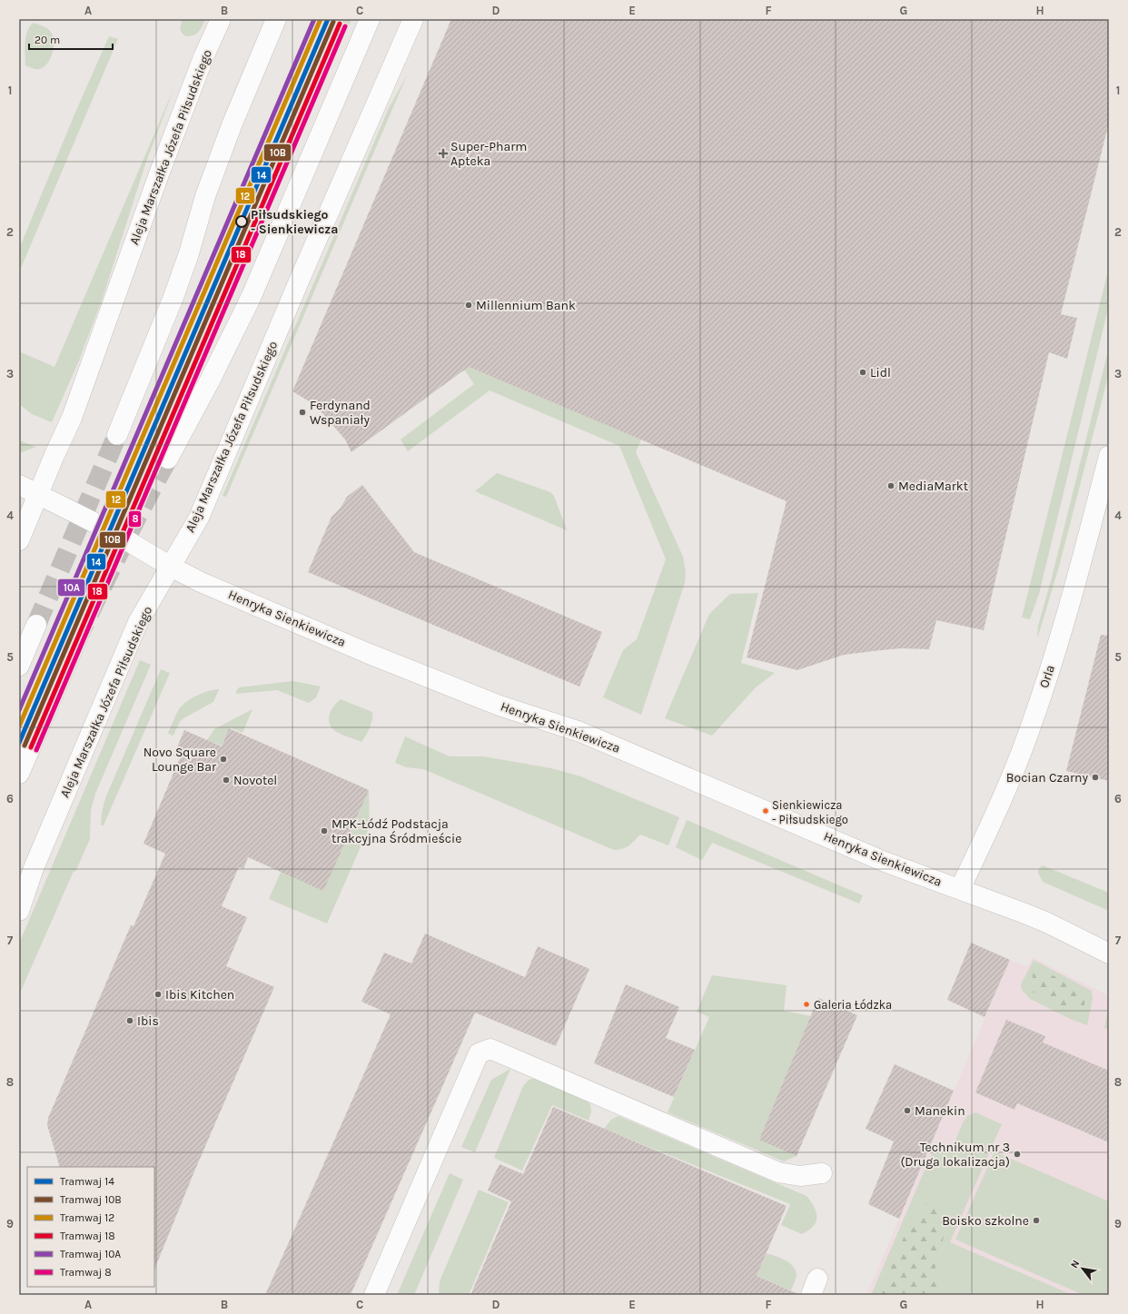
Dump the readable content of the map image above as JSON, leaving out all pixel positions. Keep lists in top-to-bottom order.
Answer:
{
  "streets": {
    "main road": ["Aleja Marszałka Józefa Piłsudskiego", "Henryka Sienkiewicza", "Orla"]
  },
  "crossings": [
    ["Aleja Marszałka Józefa Piłsudskiego", "Henryka Sienkiewicza"],
    ["Henryka Sienkiewicza", "Orla"]
  ],
  "places": {
    "health": ["Super-Pharm Apteka"],
    "other": [
      "Piłsudskiego - Sienkiewicza",
      "Millennium Bank",
      "Lidl",
      "Ferdynand Wspaniały",
      "MediaMarkt",
      "Novo Square Lounge Bar",
      "Bocian Czarny",
      "Novotel",
      "Sienkiewicza - Piłsudskiego",
      "MPK-Łódź Podstacja trakcyjna Śródmieście",
      "Ibis Kitchen",
      "Galeria Łódzka",
      "Ibis",
      "Manekin",
      "Technikum nr 3 (Druga lokalizacja)",
      "Boisko szkolne"
    ]
  },
  "lines": [
    "tram line 14",
    "tram line 12",
    "tram line 10A",
    "tram line 10B",
    "tram line 18",
    "tram line 8"
  ],
  "legend": [
    "Tramwaj 14",
    "Tramwaj 10B",
    "Tramwaj 12",
    "Tramwaj 18",
    "Tramwaj 10A",
    "Tramwaj 8"
  ],
  "scale_bar": "20 m",
  "north": "top left",
  "grid": {
    "columns": [
      "A",
      "B",
      "C",
      "D",
      "E",
      "F",
      "G",
      "H"
    ],
    "rows": [
      "1",
      "2",
      "3",
      "4",
      "5",
      "6",
      "7",
      "8",
      "9"
    ]
  }
}
